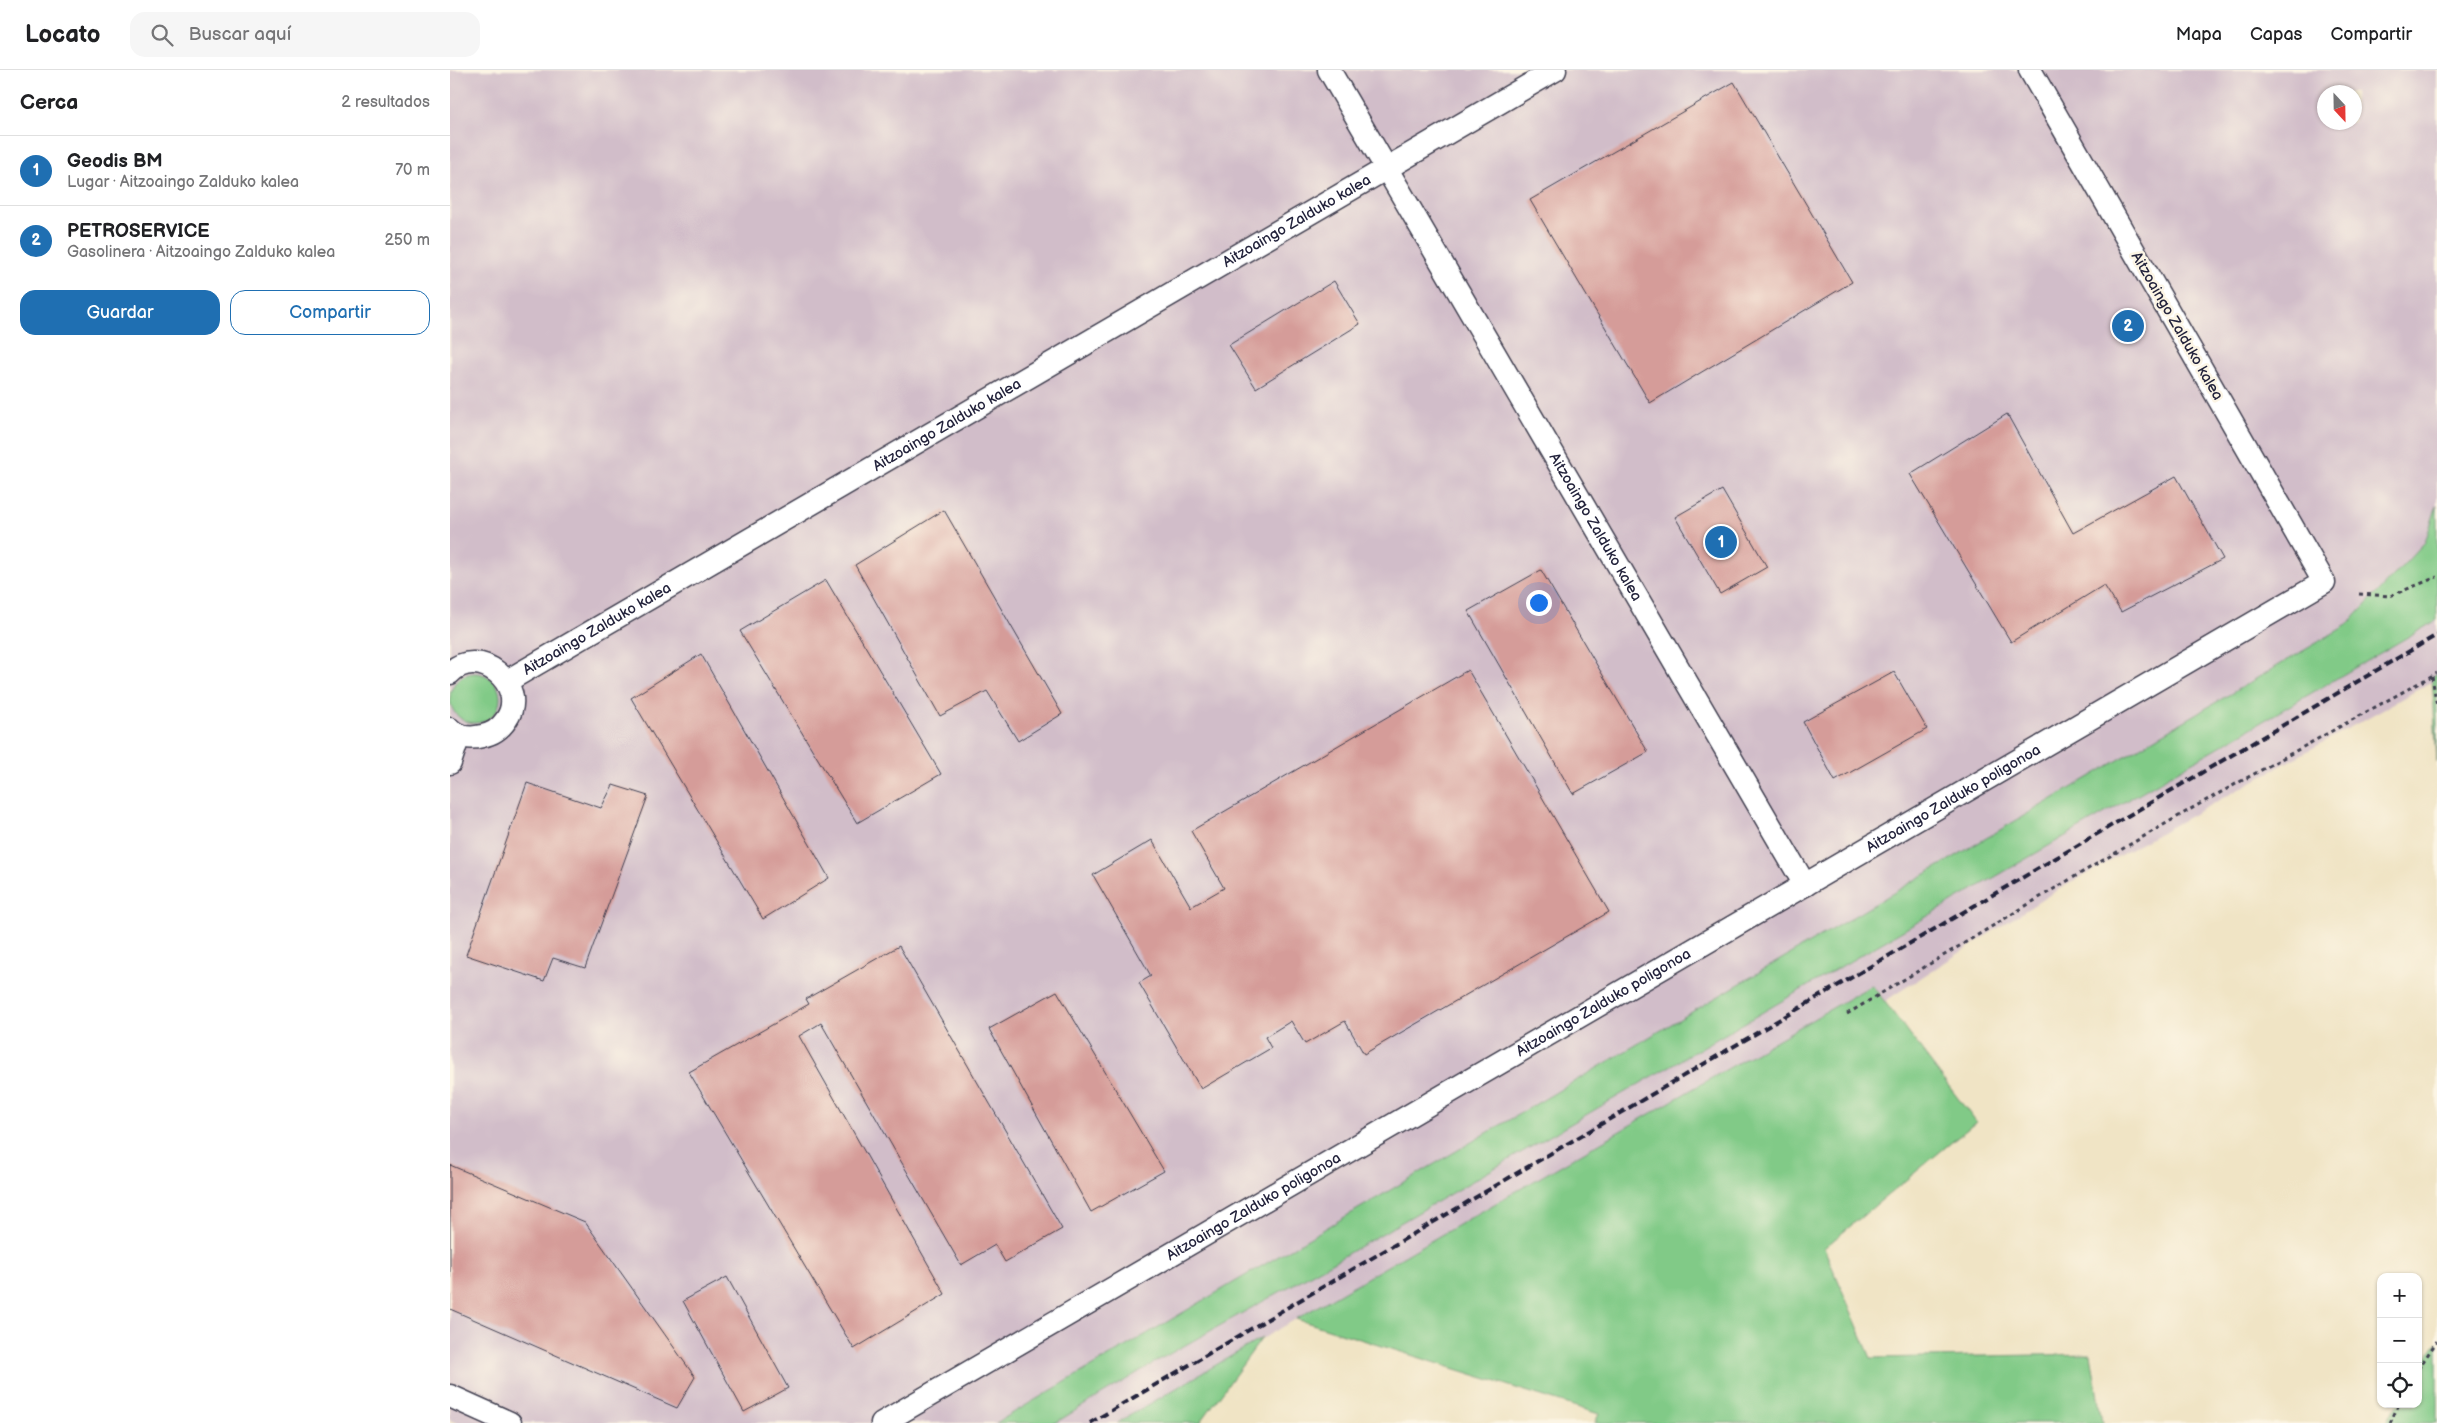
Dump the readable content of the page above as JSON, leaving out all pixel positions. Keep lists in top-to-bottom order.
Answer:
{
  "streets": {
    "street": ["Aitzoaingo Zalduko kalea", "Aitzoaingo Zalduko poligonoa"]
  },
  "crossings": [
    ["Aitzoaingo Zalduko kalea", "Aitzoaingo Zalduko poligonoa"]
  ],
  "north": "bottom",
  "page": {
    "header": "Locato",
    "search": "Buscar aquí",
    "nav": ["Mapa", "Capas", "Compartir"],
    "heading": ["Cerca", "2 resultados"],
    "list": [
      {
        "mark": "1",
        "name": "Geodis BM",
        "note": "Lugar · Aitzoaingo Zalduko kalea",
        "value": "70 m"
      },
      {
        "mark": "2",
        "name": "PETROSERVICE",
        "note": "Gasolinera · Aitzoaingo Zalduko kalea",
        "value": "250 m"
      }
    ],
    "buttons": ["Guardar", "Compartir"],
    "pins": ["2", "1"],
    "map_buttons": ["+", "−"]
  }
}
